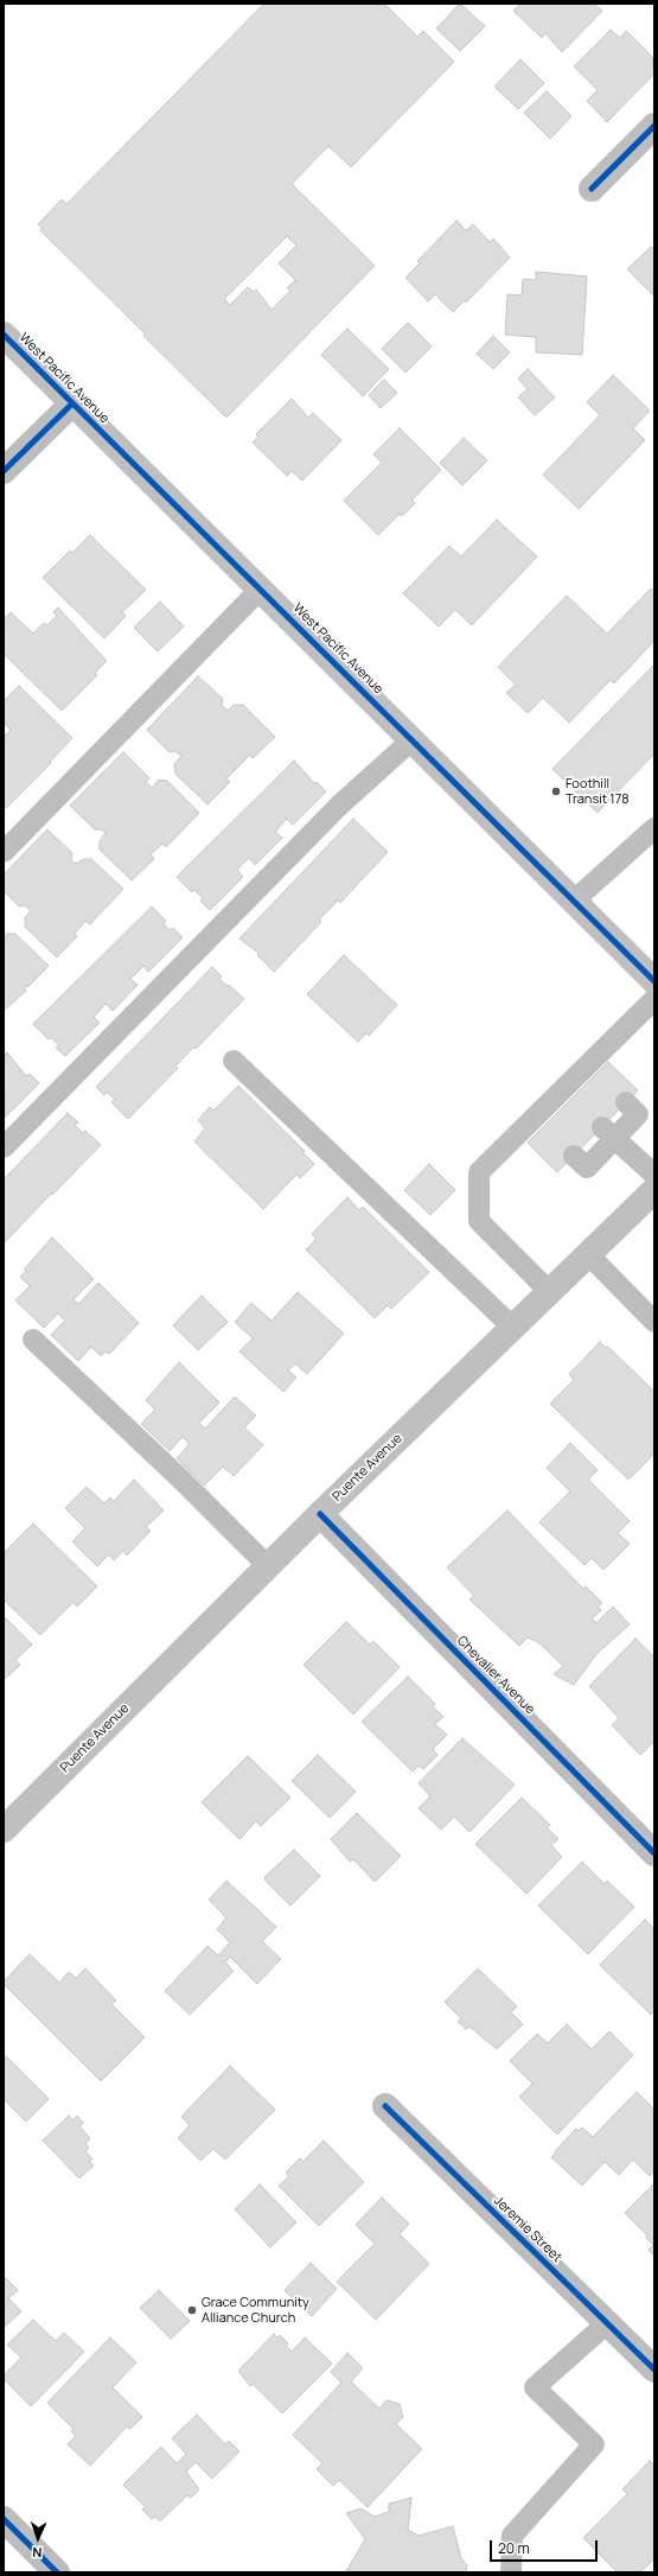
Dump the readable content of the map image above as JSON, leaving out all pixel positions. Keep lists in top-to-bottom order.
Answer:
{
  "streets": {
    "main road": ["West Pacific Avenue", "Puente Avenue"],
    "street": ["Chevalier Avenue", "Jeremie Street"]
  },
  "crossings": [
    ["Puente Avenue", "Chevalier Avenue"]
  ],
  "places": ["Foothill Transit 178", "Grace Community Alliance Church"],
  "scale_bar": "20 m",
  "north": "bottom"
}
